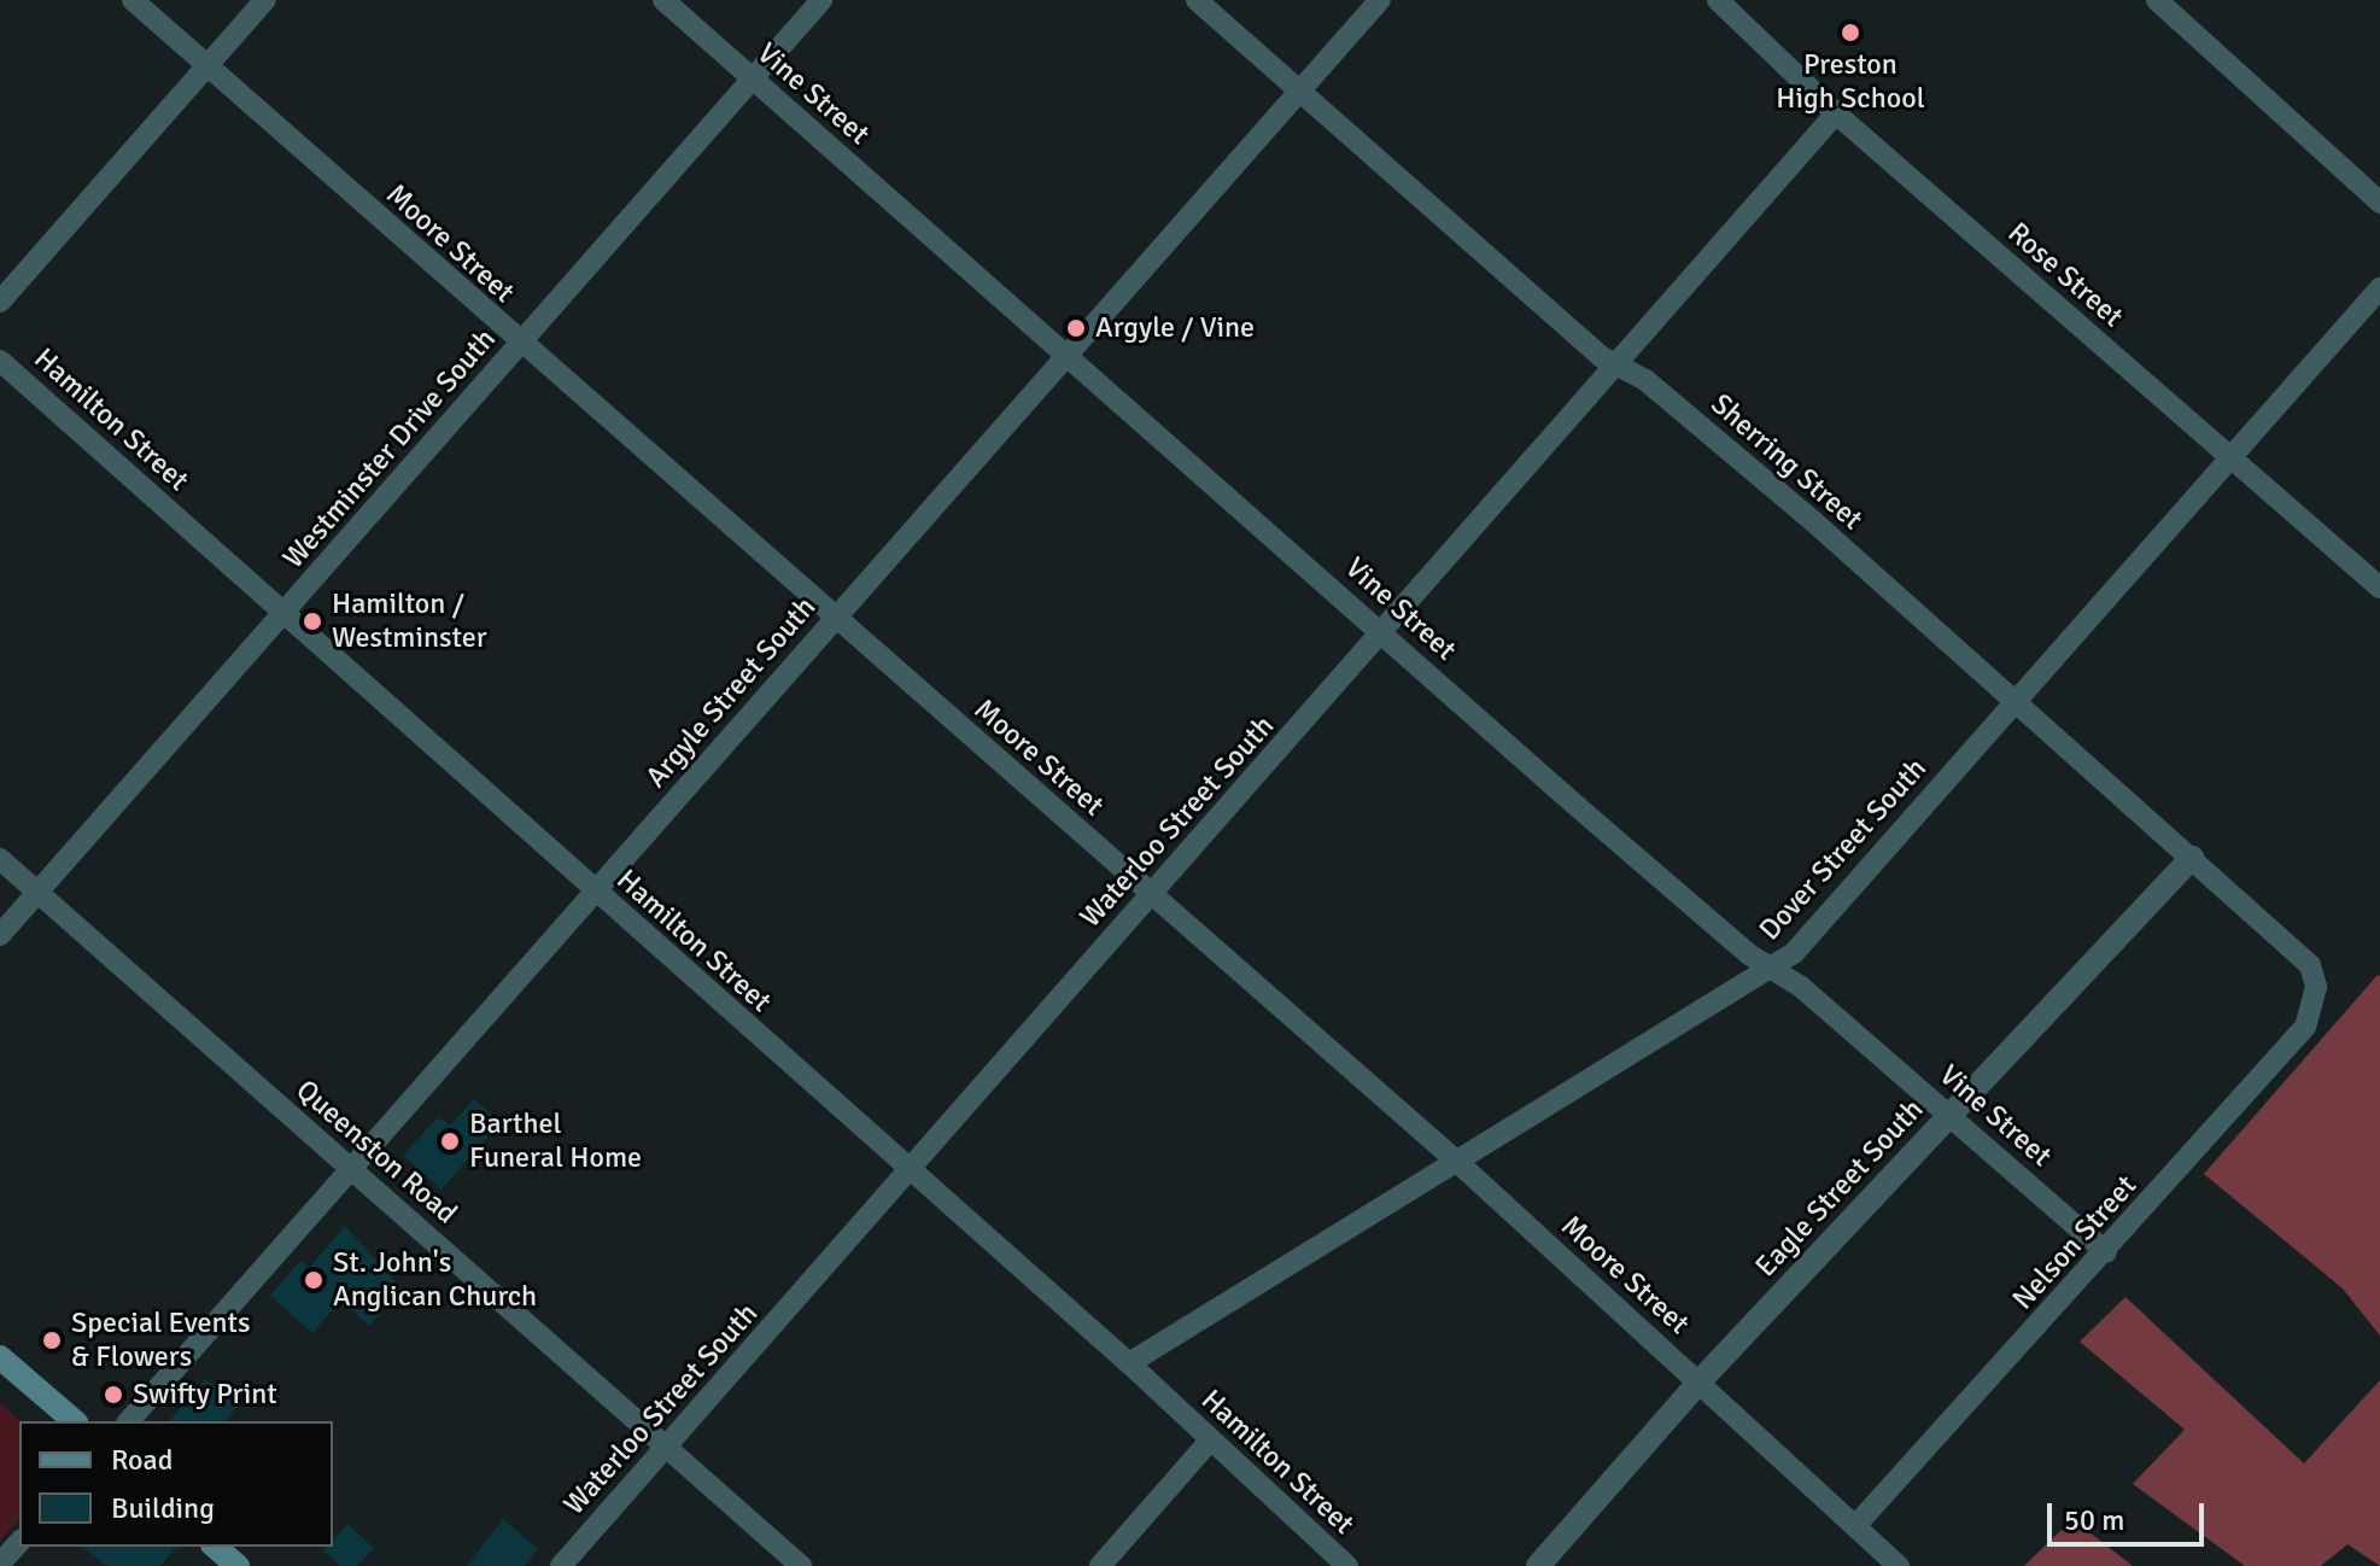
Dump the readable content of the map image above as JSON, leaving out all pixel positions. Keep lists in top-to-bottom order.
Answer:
{
  "streets": {
    "street": [
      "Vine Street",
      "Moore Street",
      "Rose Street",
      "Hamilton Street",
      "Westminster Drive South",
      "Sherring Street",
      "Argyle Street South",
      "Waterloo Street South",
      "Dover Street South",
      "Queenston Road",
      "Eagle Street South",
      "Nelson Street"
    ]
  },
  "crossings": [
    ["Vine Street", "Westminster Drive South"],
    ["Vine Street", "Argyle Street South"],
    ["Vine Street", "Waterloo Street South"],
    ["Vine Street", "Dover Street South"],
    ["Vine Street", "Eagle Street South"],
    ["Vine Street", "Nelson Street"],
    ["Moore Street", "Westminster Drive South"],
    ["Moore Street", "Argyle Street South"],
    ["Moore Street", "Waterloo Street South"],
    ["Moore Street", "Dover Street South"],
    ["Moore Street", "Eagle Street South"],
    ["Moore Street", "Nelson Street"],
    ["Rose Street", "Waterloo Street South"],
    ["Rose Street", "Dover Street South"],
    ["Hamilton Street", "Westminster Drive South"],
    ["Hamilton Street", "Argyle Street South"],
    ["Hamilton Street", "Waterloo Street South"],
    ["Hamilton Street", "Dover Street South"],
    ["Westminster Drive South", "Queenston Road"],
    ["Sherring Street", "Argyle Street South"],
    ["Sherring Street", "Waterloo Street South"],
    ["Sherring Street", "Dover Street South"],
    ["Sherring Street", "Eagle Street South"],
    ["Sherring Street", "Nelson Street"],
    ["Argyle Street South", "Queenston Road"],
    ["Waterloo Street South", "Queenston Road"]
  ],
  "places": [
    "Preston High School",
    "Argyle / Vine",
    "Hamilton / Westminster",
    "Barthel Funeral Home",
    "St. John's Anglican Church",
    "Special Events & Flowers",
    "Swifty Print"
  ],
  "legend": ["Road", "Building"],
  "scale_bar": "50 m"
}
